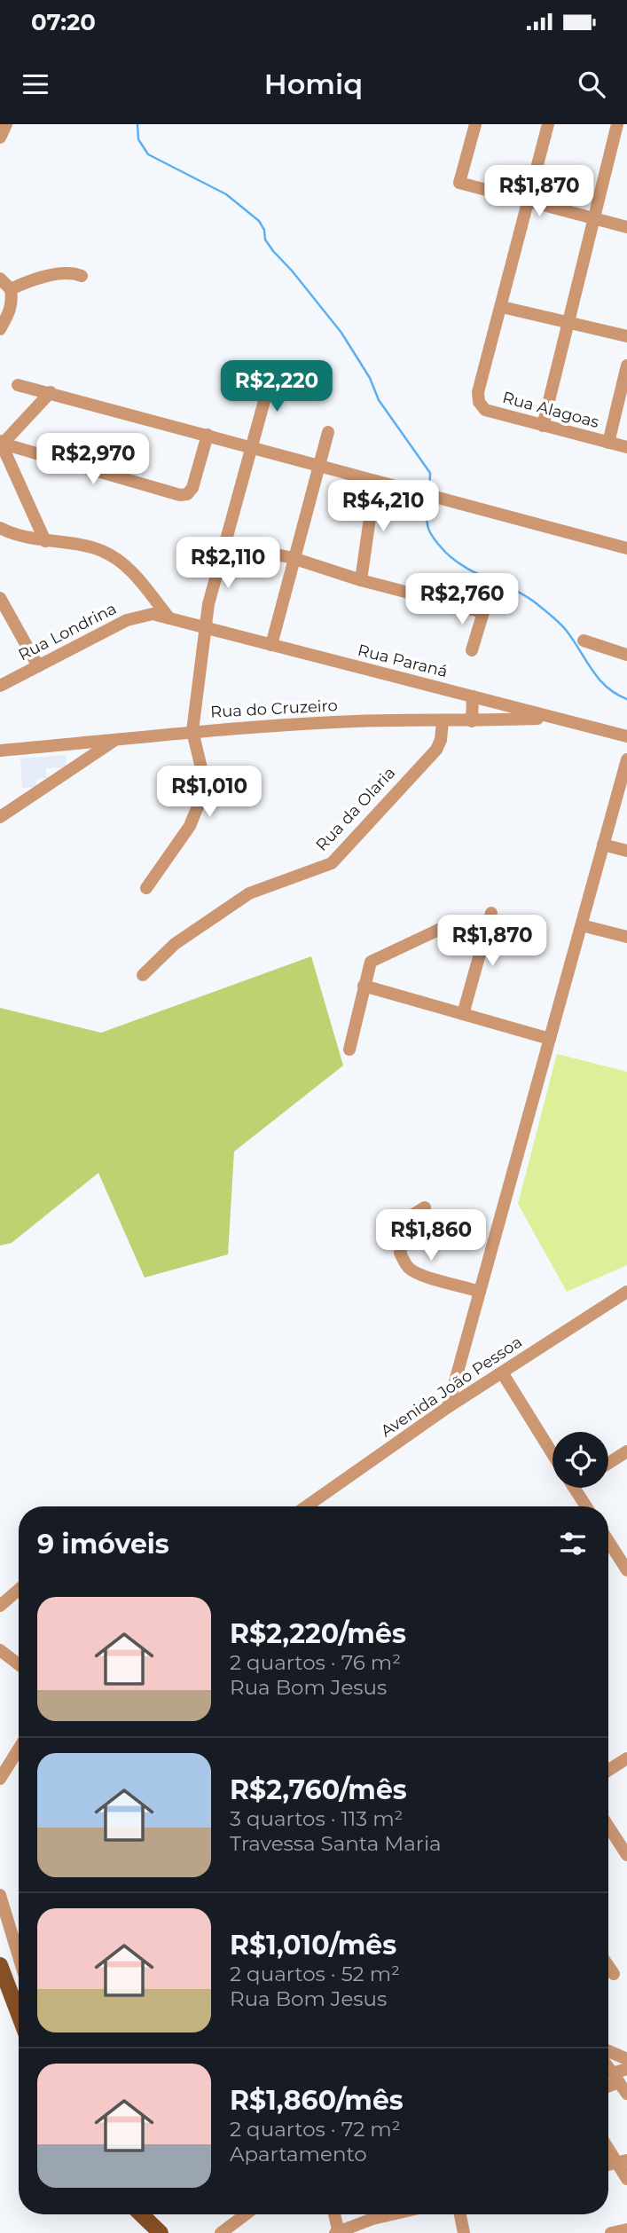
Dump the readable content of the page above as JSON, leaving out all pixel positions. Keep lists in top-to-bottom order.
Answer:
{
  "streets": {
    "street": [
      "Rua Alagoas",
      "Rua Londrina",
      "Rua Paraná",
      "Rua do Cruzeiro",
      "Rua da Olaria",
      "Avenida João Pessoa"
    ]
  },
  "crossings": [
    ["Rua Londrina", "Rua Paraná"],
    ["Rua Paraná", "Rua do Cruzeiro"],
    ["Rua do Cruzeiro", "Rua da Olaria"]
  ],
  "page": {
    "status": "07:20",
    "header": "Homiq",
    "price": [
      "R$1,870",
      "R$2,220",
      "R$2,970",
      "R$4,210",
      "R$2,110",
      "R$2,760",
      "R$1,010",
      "R$1,870",
      "R$1,860"
    ],
    "heading": "9 imóveis",
    "list": [
      {
        "name": "R$2,220/mês",
        "note": "2 quartos · 76 m² · Rua Bom Jesus"
      },
      {
        "name": "R$2,760/mês",
        "note": "3 quartos · 113 m² · Travessa Santa Maria"
      },
      {
        "name": "R$1,010/mês",
        "note": "2 quartos · 52 m² · Rua Bom Jesus"
      },
      {
        "name": "R$1,860/mês",
        "note": "2 quartos · 72 m² · Apartamento"
      }
    ]
  }
}
